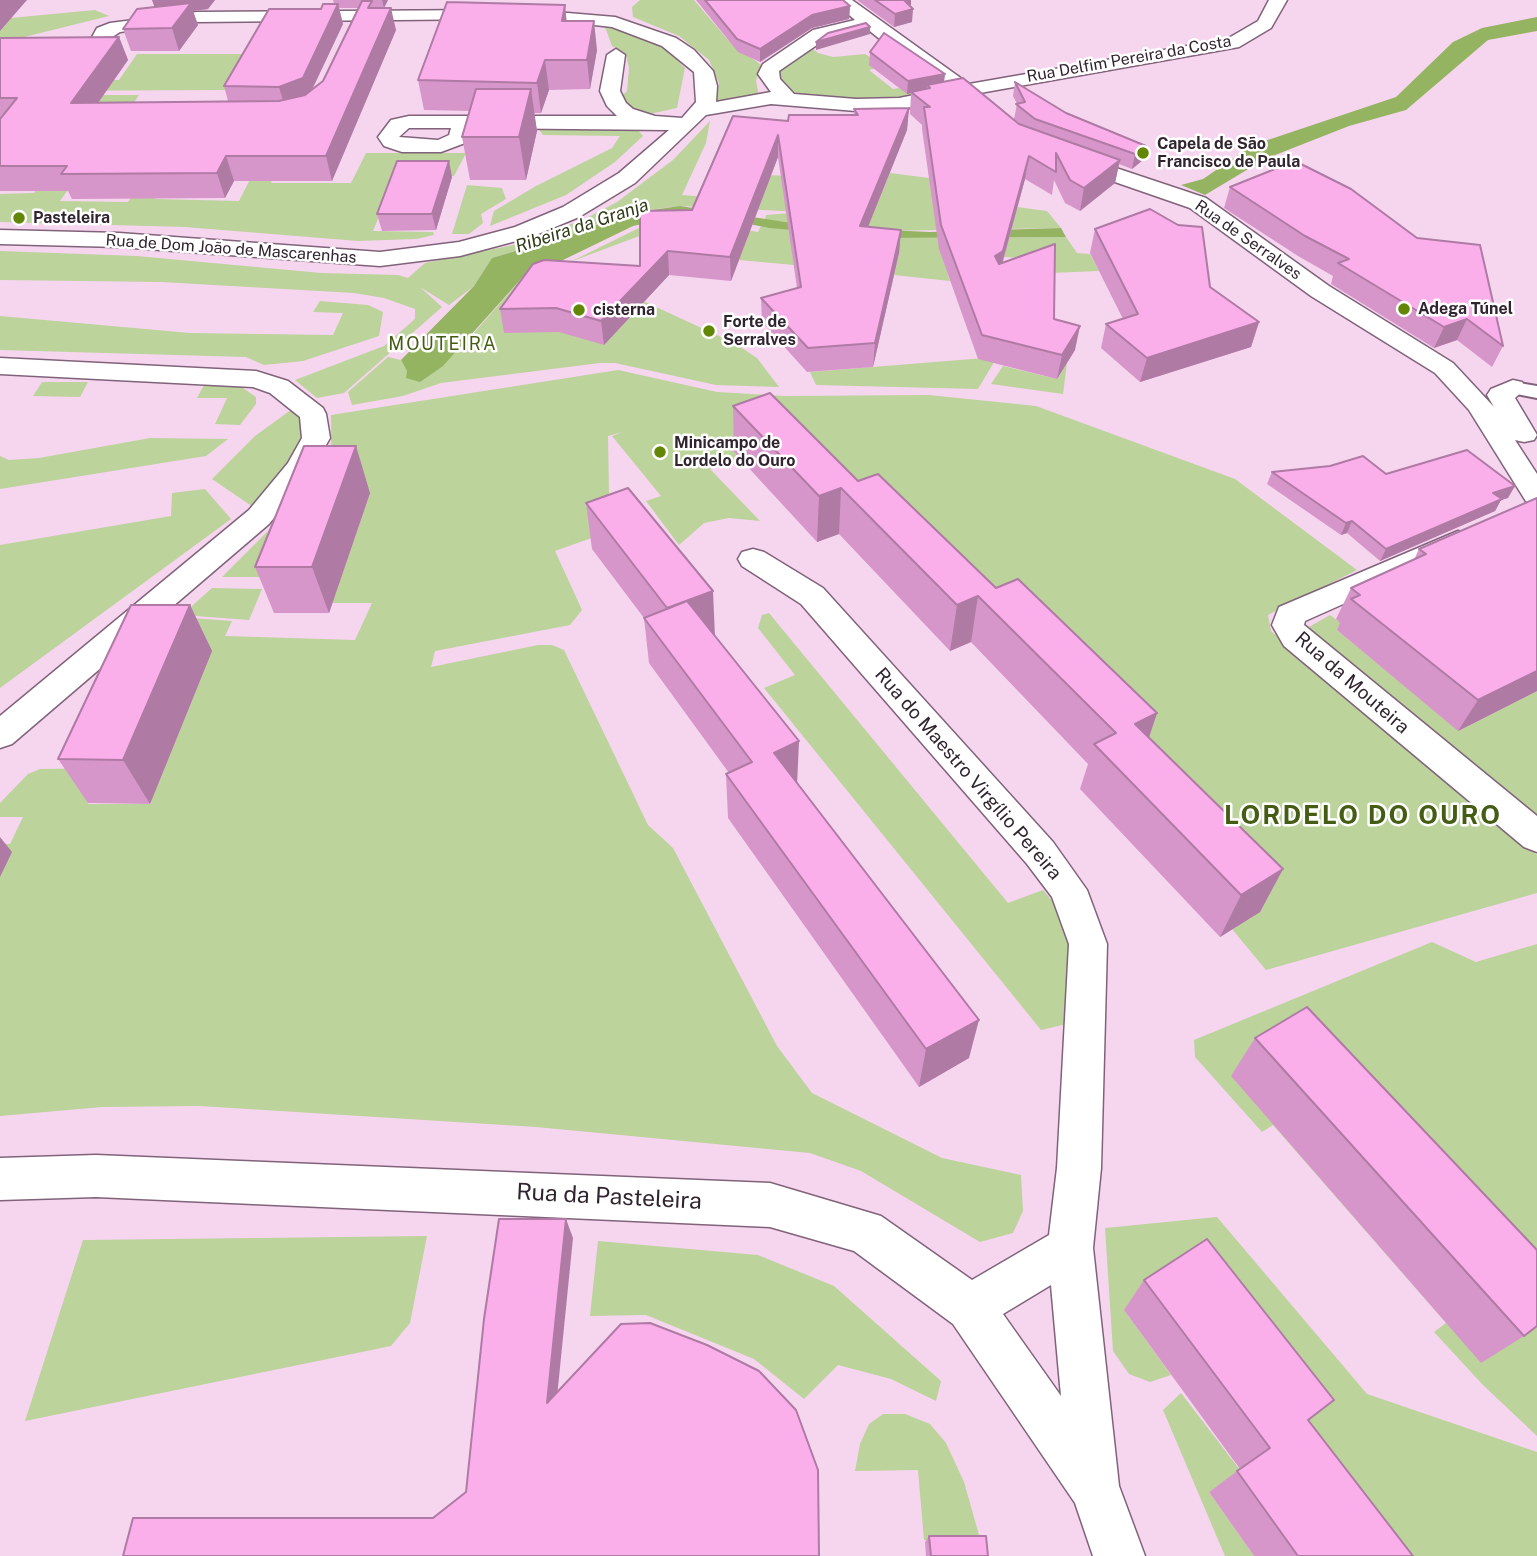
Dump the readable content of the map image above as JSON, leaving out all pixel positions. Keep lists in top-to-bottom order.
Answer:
{
  "streets": {
    "street": [
      "Rua Delfim Pereira da Costa",
      "Rua de Serralves",
      "Rua de Dom João de Mascarenhas",
      "Rua da Mouteira",
      "Rua do Maestro Virgílio Pereira",
      "Rua da Pasteleira"
    ]
  },
  "crossings": [
    ["Rua Delfim Pereira da Costa", "Rua de Dom João de Mascarenhas"],
    ["Rua de Serralves", "Rua da Mouteira"],
    ["Rua do Maestro Virgílio Pereira", "Rua da Pasteleira"]
  ],
  "districts": ["MOUTEIRA", "LORDELO DO OURO"],
  "water": ["Ribeira da Granja"],
  "places": [
    "Capela de São Francisco de Paula",
    "Pasteleira",
    "Adega Túnel",
    "cisterna",
    "Forte de Serralves",
    "Minicampo de Lordelo do Ouro"
  ]
}
